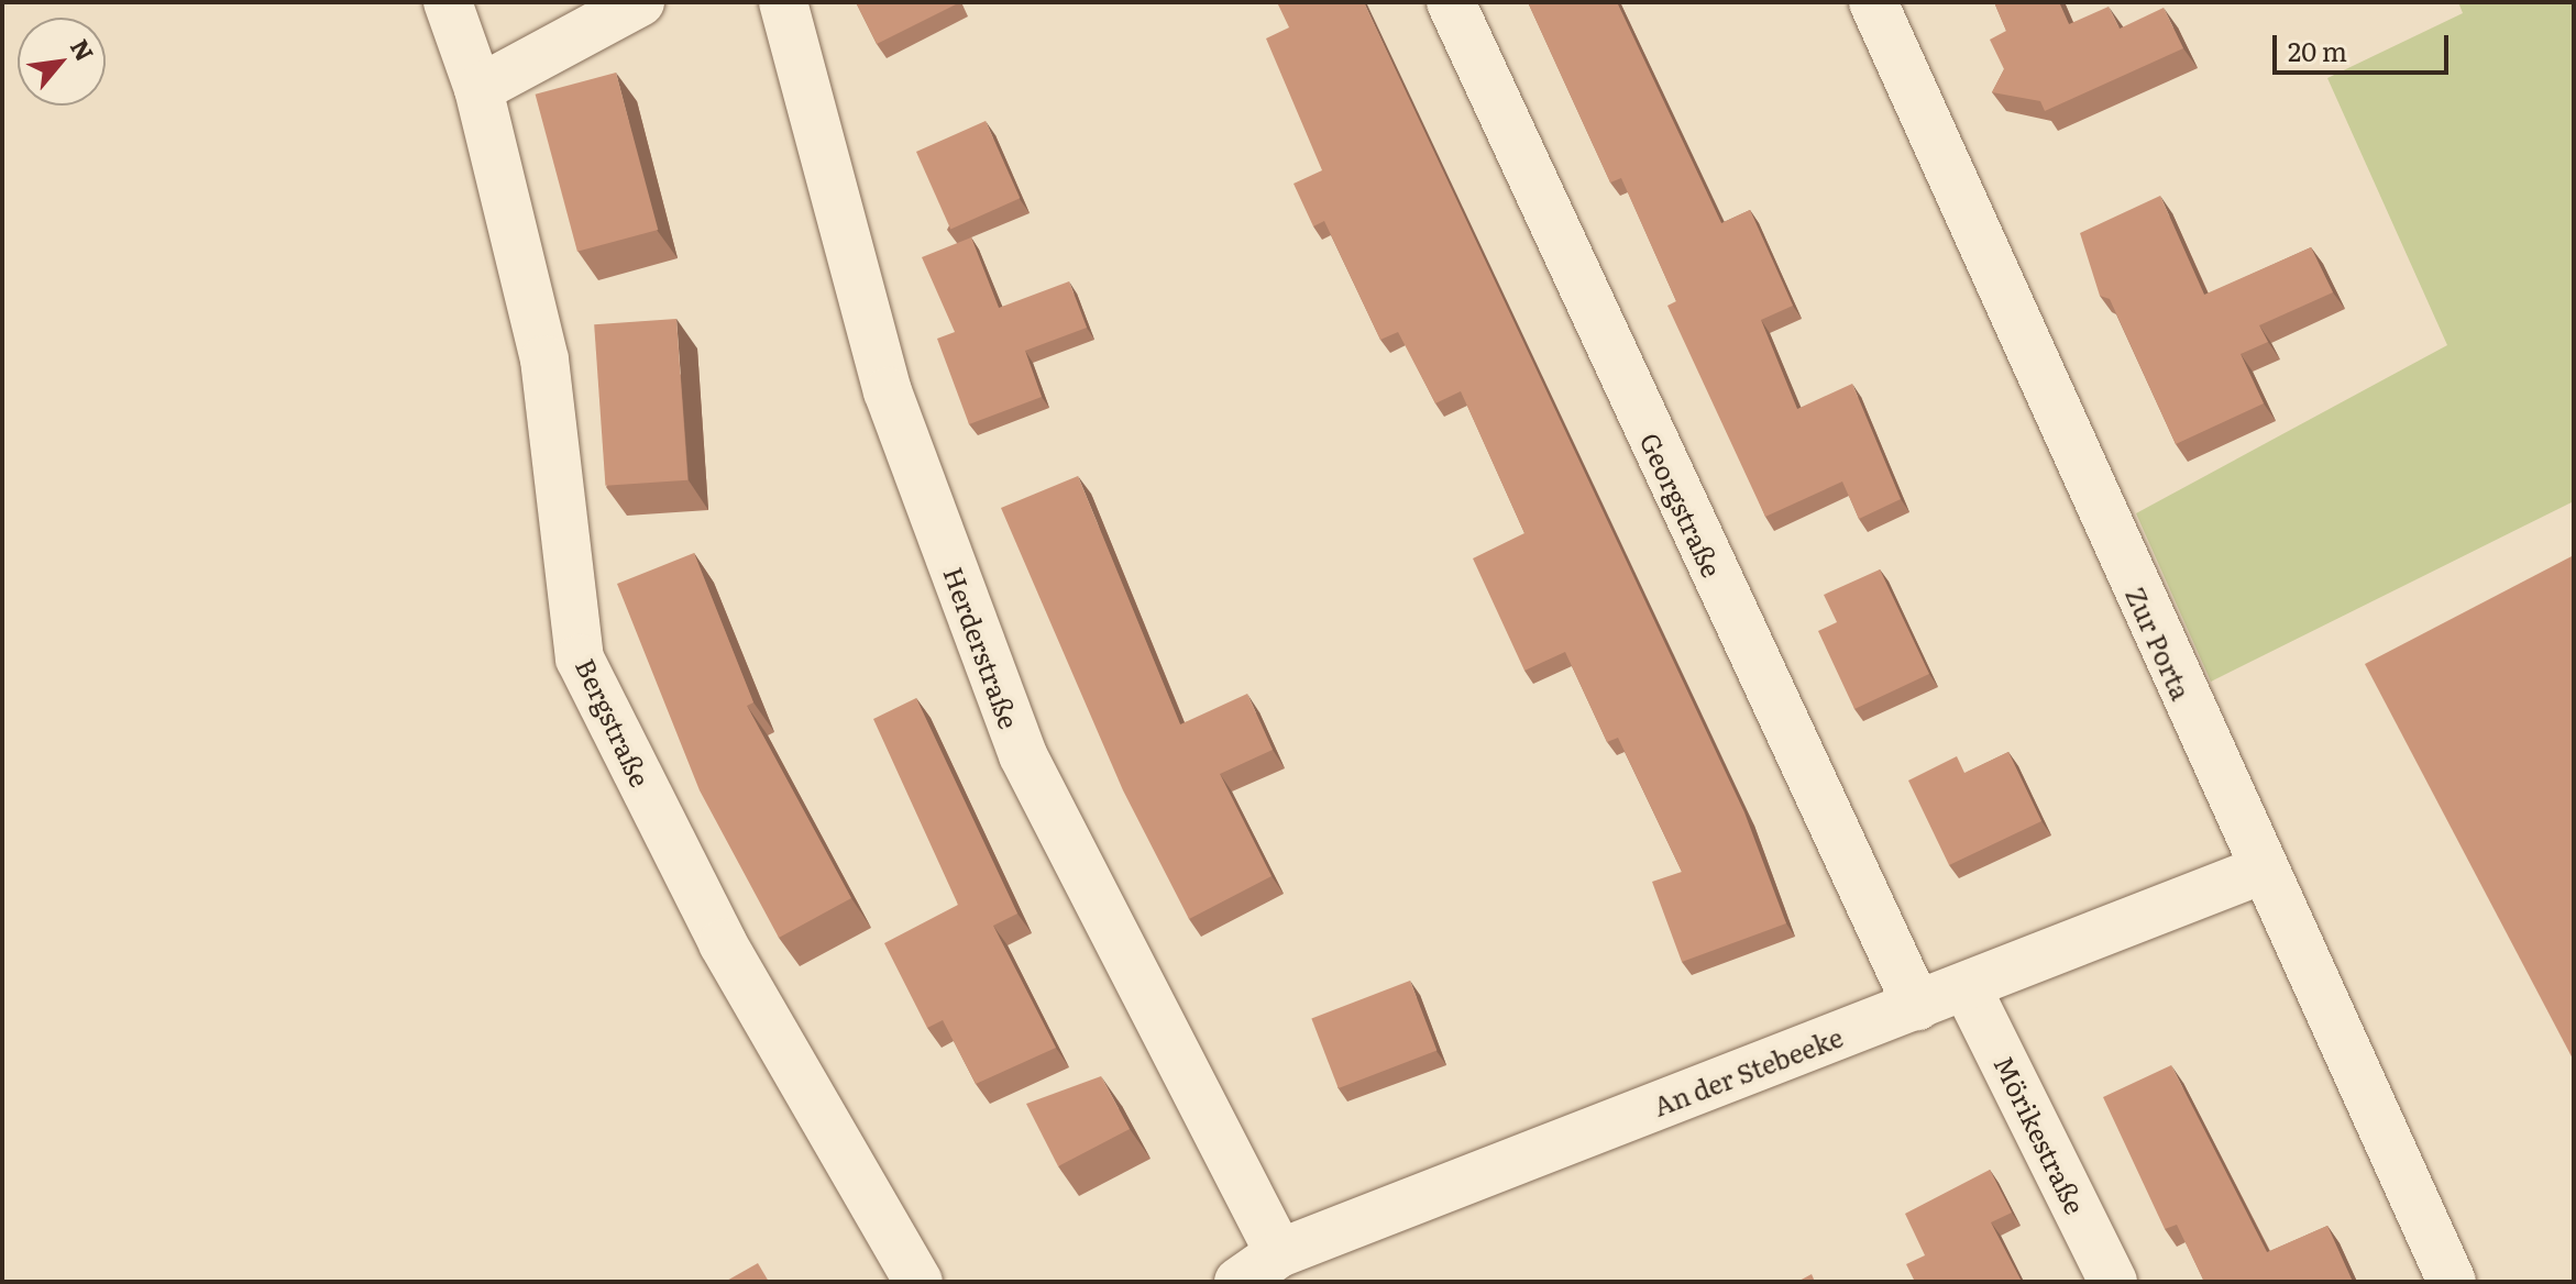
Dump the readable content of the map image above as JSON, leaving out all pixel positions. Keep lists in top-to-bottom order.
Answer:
{
  "streets": {
    "street": [
      "Georgstraße",
      "Zur Porta",
      "Herderstraße",
      "Bergstraße",
      "An der Stebeeke",
      "Mörikestraße"
    ]
  },
  "crossings": [
    ["Georgstraße", "An der Stebeeke"],
    ["Zur Porta", "An der Stebeeke"],
    ["Herderstraße", "An der Stebeeke"],
    ["An der Stebeeke", "Mörikestraße"]
  ],
  "scale_bar": "20 m",
  "north": "top right"
}
